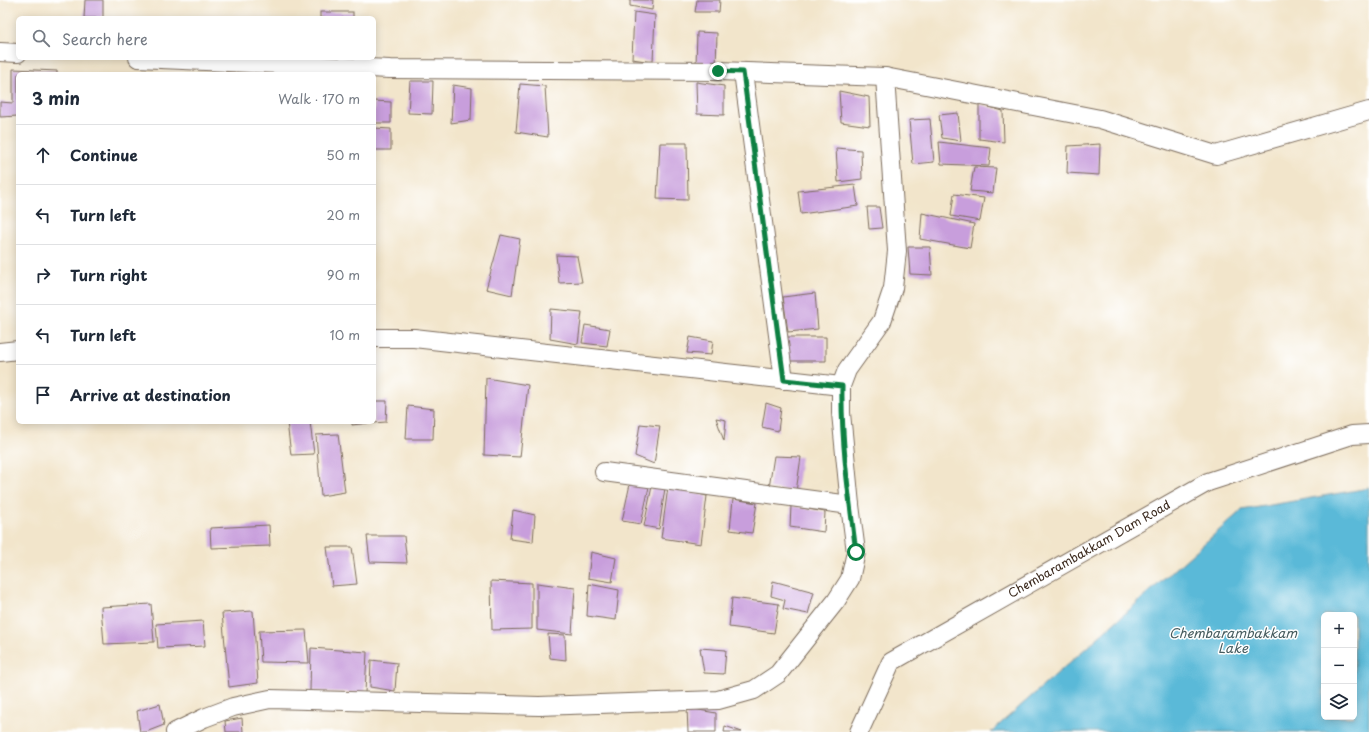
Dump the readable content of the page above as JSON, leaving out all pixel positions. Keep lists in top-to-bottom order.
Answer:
{
  "streets": {
    "street": ["Chembarambakkam Dam Road"]
  },
  "water": ["Chembarambakkam Lake"],
  "page": {
    "search": "Search here",
    "heading": ["3 min", "Walk · 170 m"],
    "list": [
      ["Continue", "50 m"],
      ["Turn left", "20 m"],
      ["Turn right", "90 m"],
      ["Turn left", "10 m"],
      "Arrive at destination"
    ],
    "map_buttons": ["+", "−"]
  }
}
